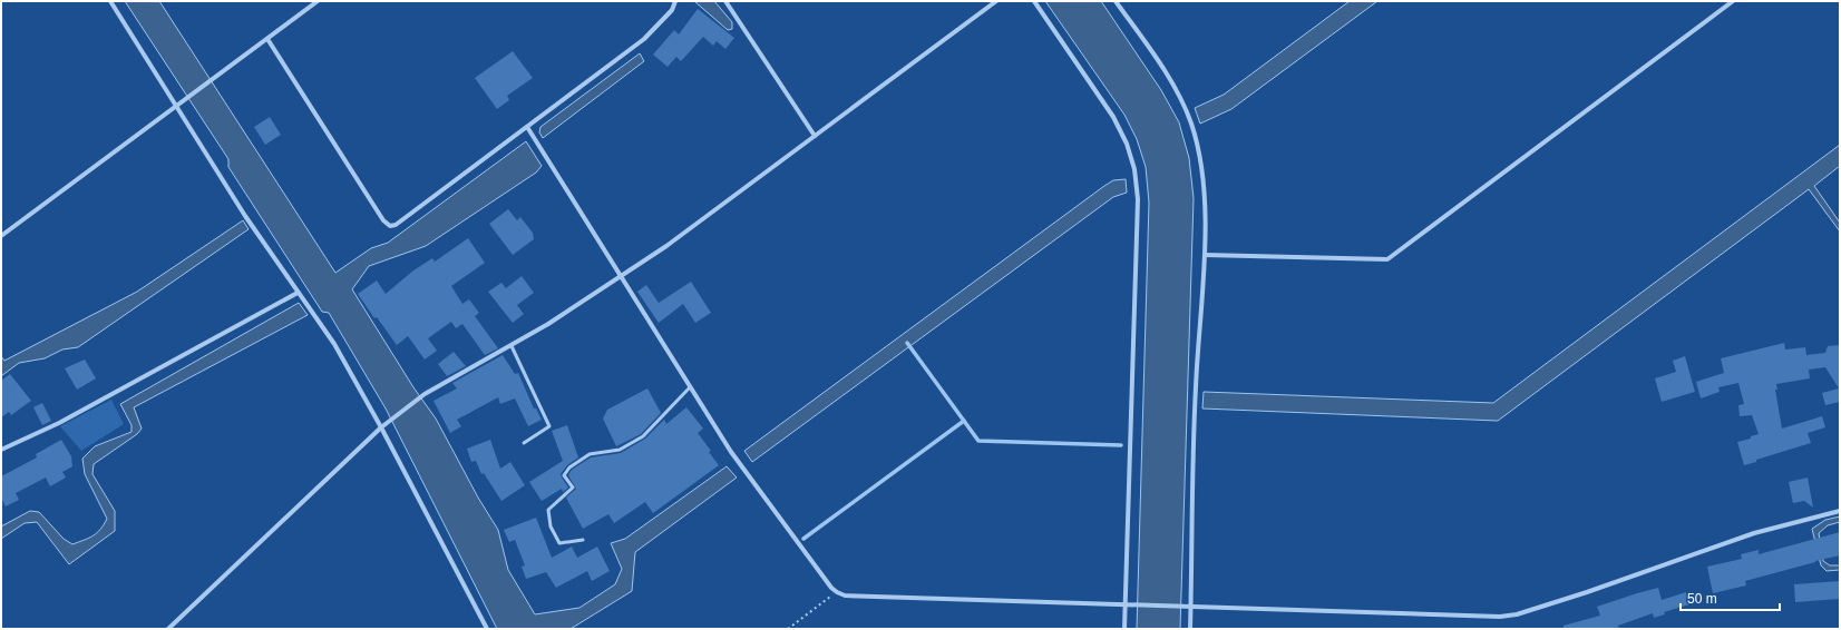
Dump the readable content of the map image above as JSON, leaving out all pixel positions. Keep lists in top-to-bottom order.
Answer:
{
  "scale_bar": "50 m"
}
